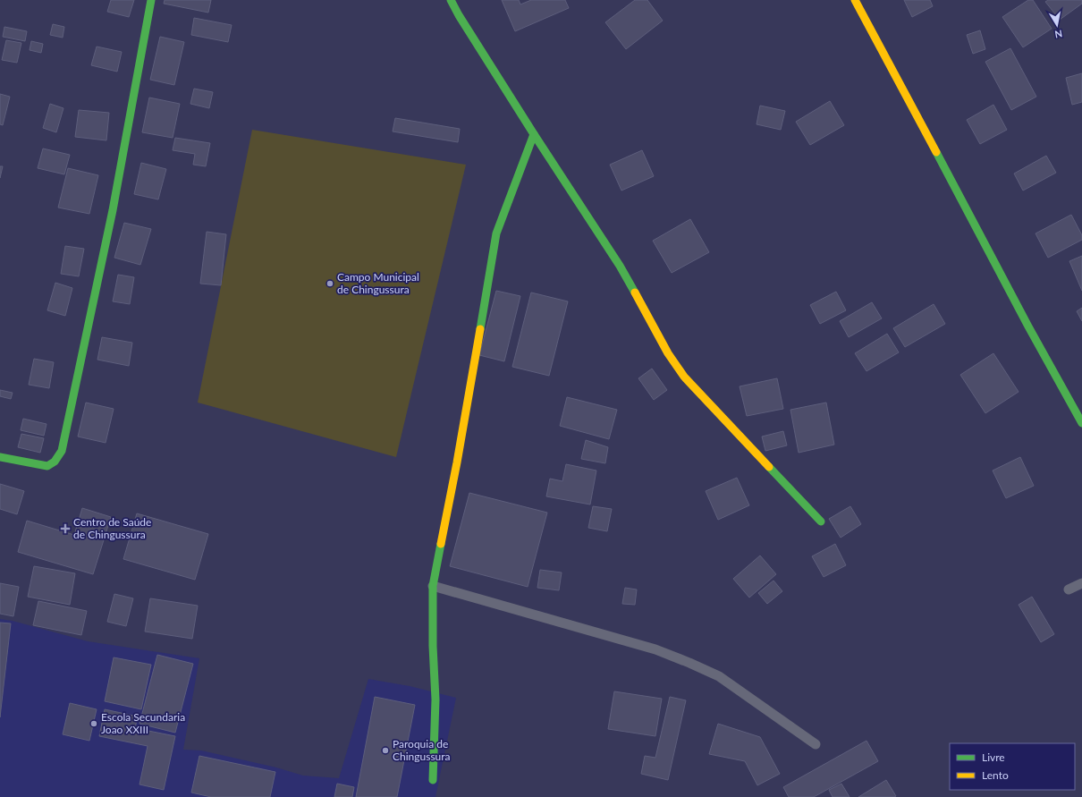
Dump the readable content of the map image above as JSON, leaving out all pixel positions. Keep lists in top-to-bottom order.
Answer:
{
  "places": {
    "other": ["Campo Municipal de Chingussura", "Escola Secundaria Joao XXIII", "Paroquia de Chingussura"],
    "health": ["Centro de Saúde de Chingussura"]
  },
  "legend": ["Livre", "Lento"],
  "north": "bottom"
}
